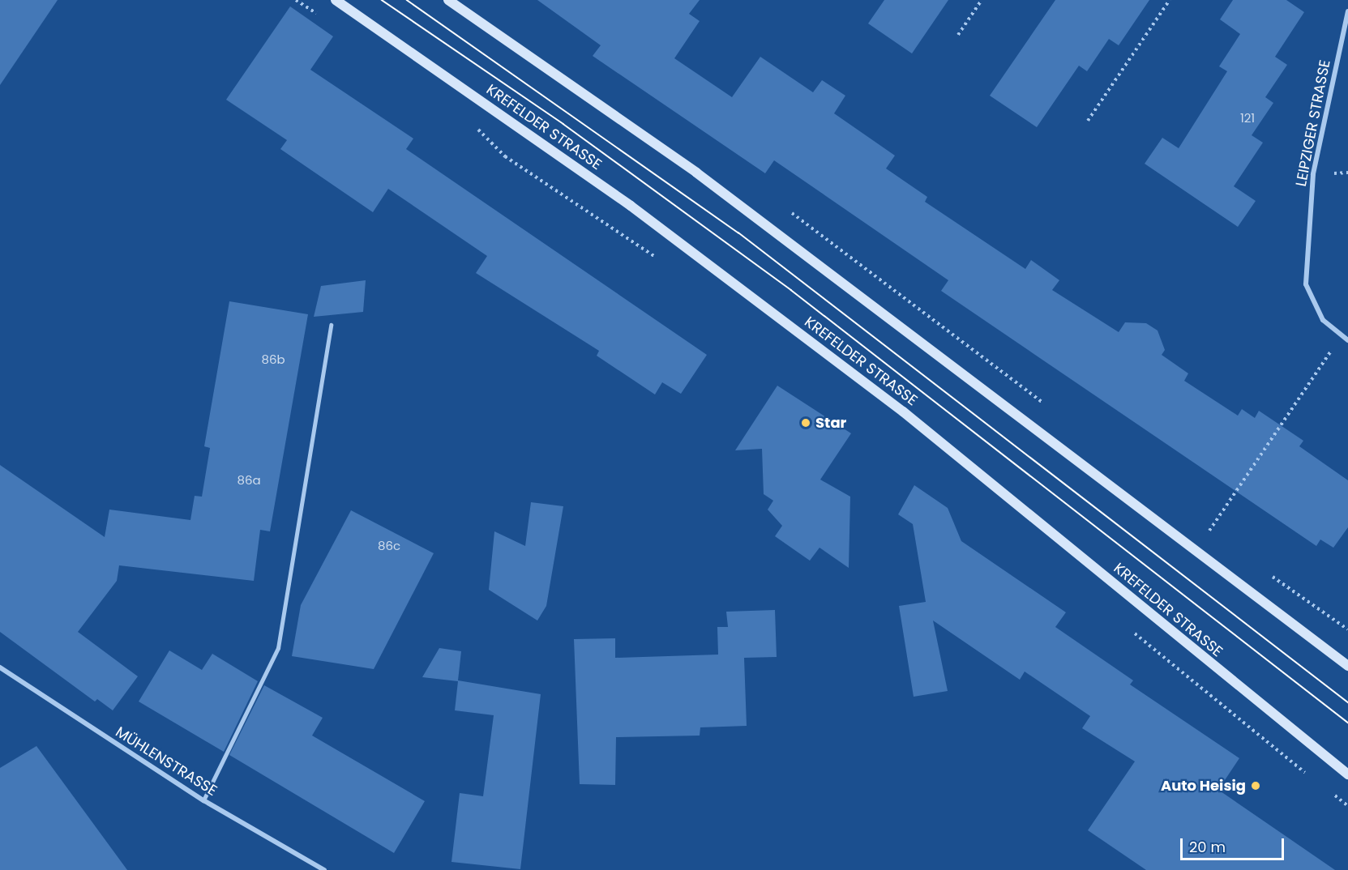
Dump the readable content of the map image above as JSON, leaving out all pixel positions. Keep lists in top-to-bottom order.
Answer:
{
  "streets": {
    "main road": ["KREFELDER STRASSE"],
    "street": ["LEIPZIGER STRASSE", "MÜHLENSTRASSE"]
  },
  "places": ["Star", "Auto Heisig"],
  "house_numbers": [
    "121",
    "86b",
    "86a",
    "86c"
  ],
  "scale_bar": "20 m"
}
